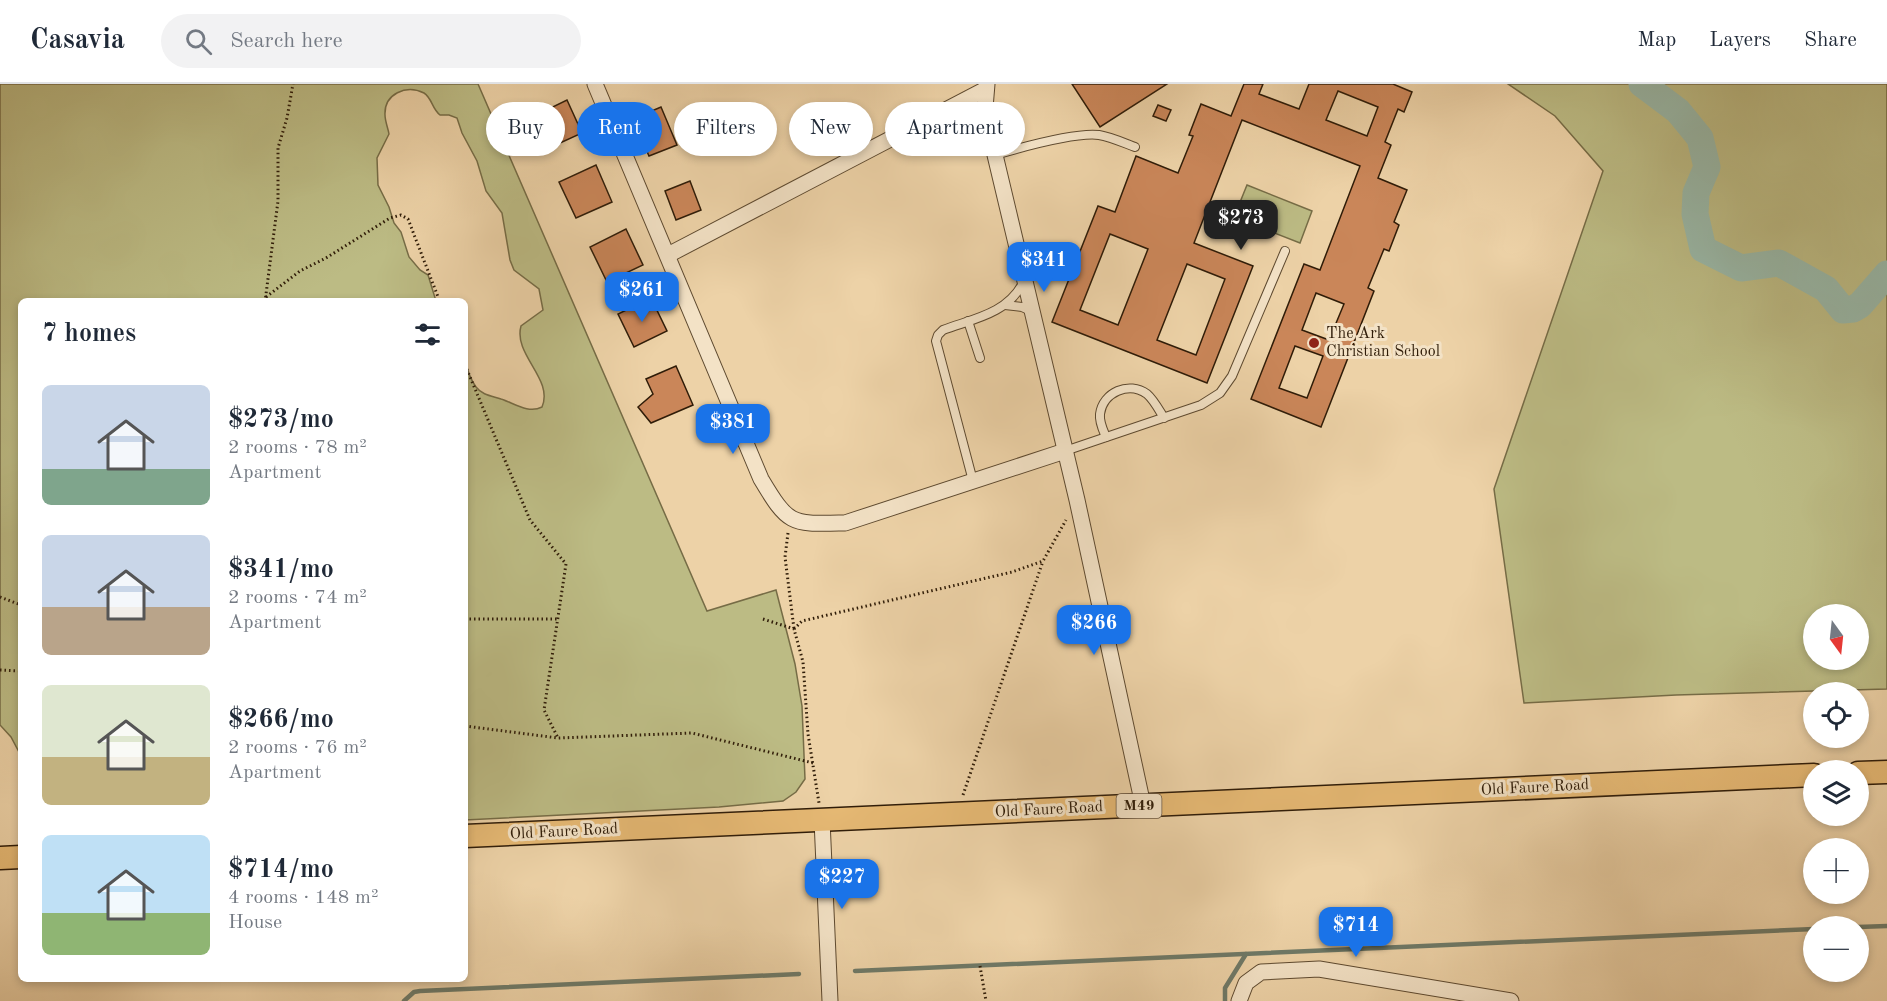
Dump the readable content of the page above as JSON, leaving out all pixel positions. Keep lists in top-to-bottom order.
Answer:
{
  "streets": {
    "main road": ["Old Faure Road", "M49"]
  },
  "places": ["The Ark Christian School"],
  "north": "bottom",
  "page": {
    "header": "Casavia",
    "search": "Search here",
    "nav": ["Map", "Layers", "Share"],
    "chip": [
      "Buy",
      "Rent",
      "Filters",
      "New",
      "Apartment"
    ],
    "price": [
      "$273",
      "$341",
      "$261",
      "$381",
      "$266",
      "$227",
      "$714"
    ],
    "heading": "7 homes",
    "list": [
      {
        "name": "$273/mo",
        "note": "2 rooms · 78 m² · Apartment"
      },
      {
        "name": "$341/mo",
        "note": "2 rooms · 74 m² · Apartment"
      },
      {
        "name": "$266/mo",
        "note": "2 rooms · 76 m² · Apartment"
      },
      {
        "name": "$714/mo",
        "note": "4 rooms · 148 m² · House"
      }
    ],
    "map_buttons": ["+", "−"]
  }
}
